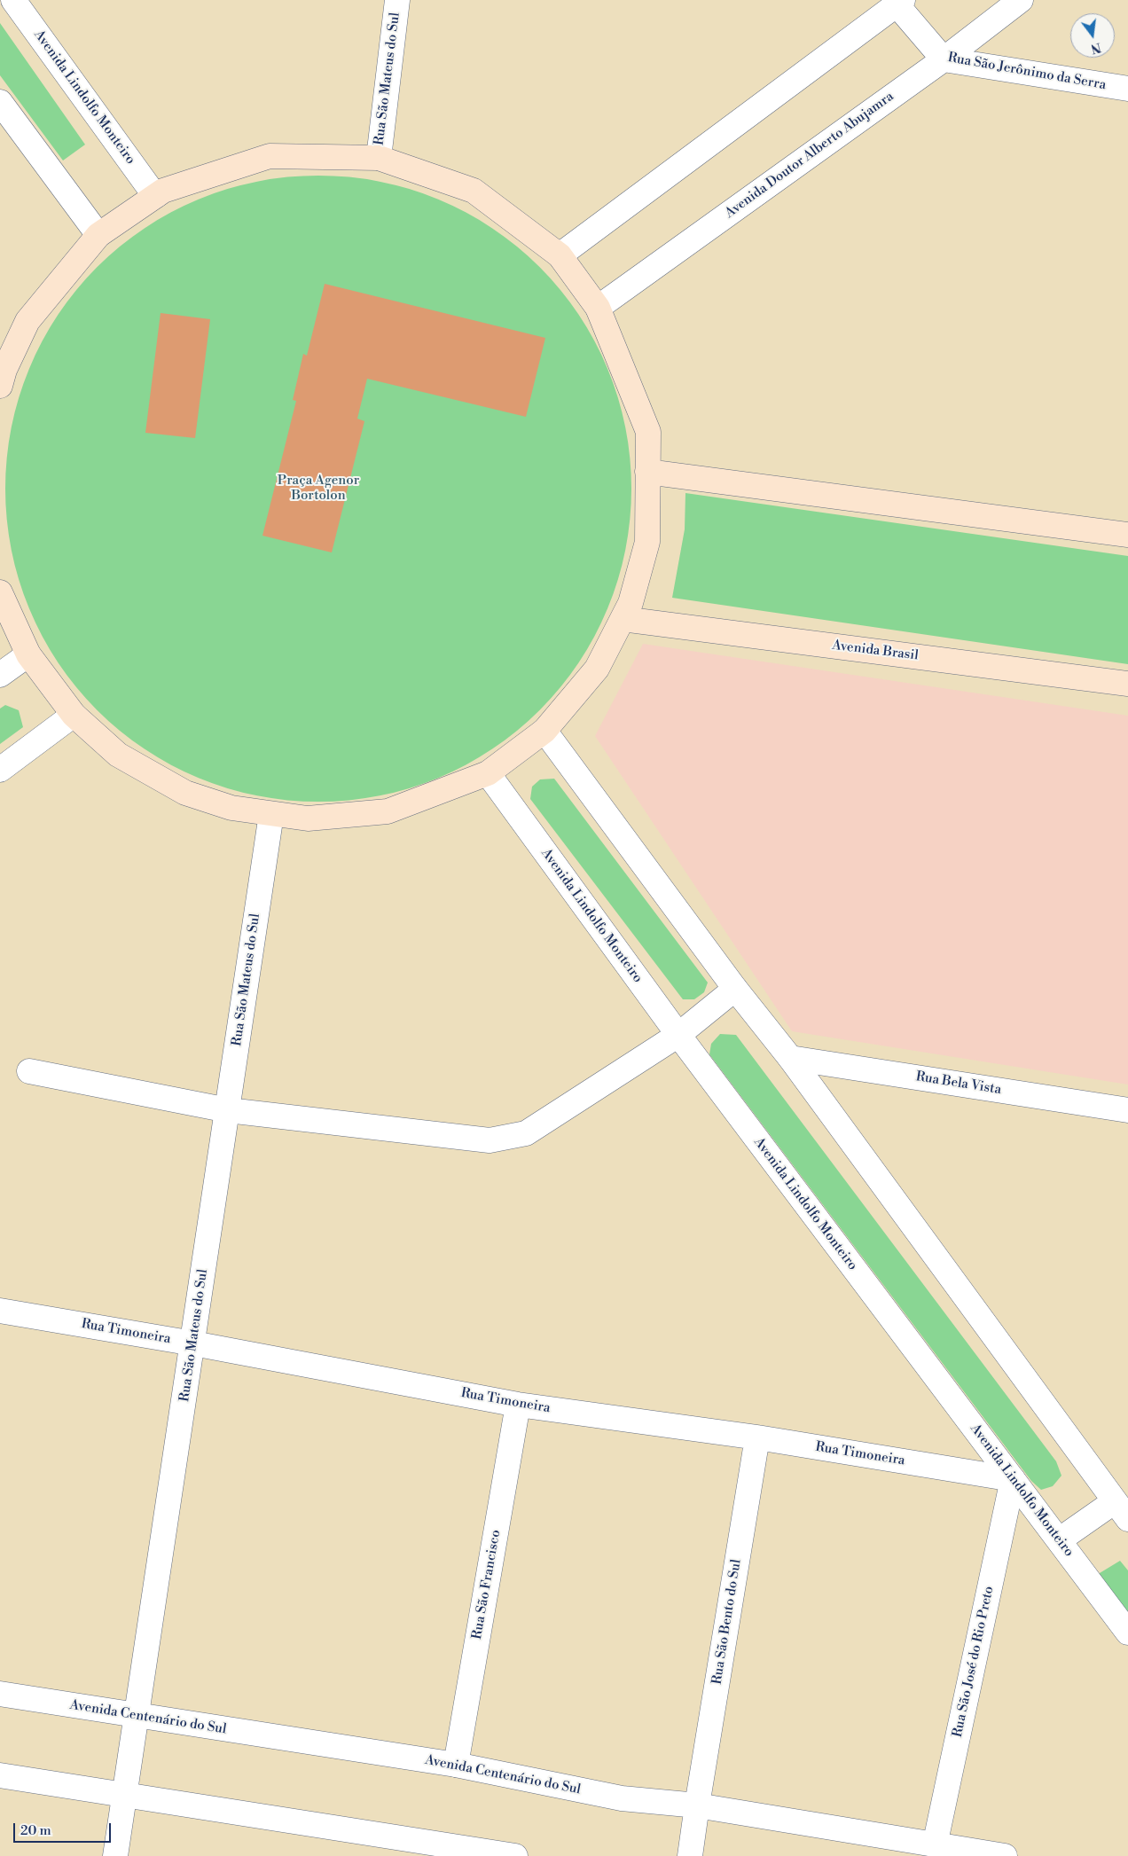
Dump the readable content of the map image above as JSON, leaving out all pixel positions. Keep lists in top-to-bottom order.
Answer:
{
  "streets": {
    "main road": ["Avenida Brasil"],
    "street": [
      "Rua São Jerônimo da Serra",
      "Rua São Mateus do Sul",
      "Avenida Lindolfo Monteiro",
      "Avenida Doutor Alberto Abujamra",
      "Rua Bela Vista",
      "Rua Timoneira",
      "Rua São Francisco",
      "Rua São Bento do Sul",
      "Rua São José do Rio Preto",
      "Avenida Centenário do Sul"
    ]
  },
  "crossings": [
    ["Rua São Jerônimo da Serra", "Avenida Doutor Alberto Abujamra"],
    ["Rua São Mateus do Sul", "Rua Timoneira"],
    ["Rua São Mateus do Sul", "Avenida Centenário do Sul"],
    ["Avenida Lindolfo Monteiro", "Rua Timoneira"],
    ["Avenida Lindolfo Monteiro", "Rua São José do Rio Preto"],
    ["Rua Timoneira", "Rua São Francisco"],
    ["Rua Timoneira", "Rua São Bento do Sul"],
    ["Rua Timoneira", "Rua São José do Rio Preto"],
    ["Rua São Francisco", "Avenida Centenário do Sul"],
    ["Rua São Bento do Sul", "Avenida Centenário do Sul"],
    ["Rua São José do Rio Preto", "Avenida Centenário do Sul"]
  ],
  "parks": ["Praça Agenor Bortolon"],
  "scale_bar": "20 m",
  "north": "bottom"
}
